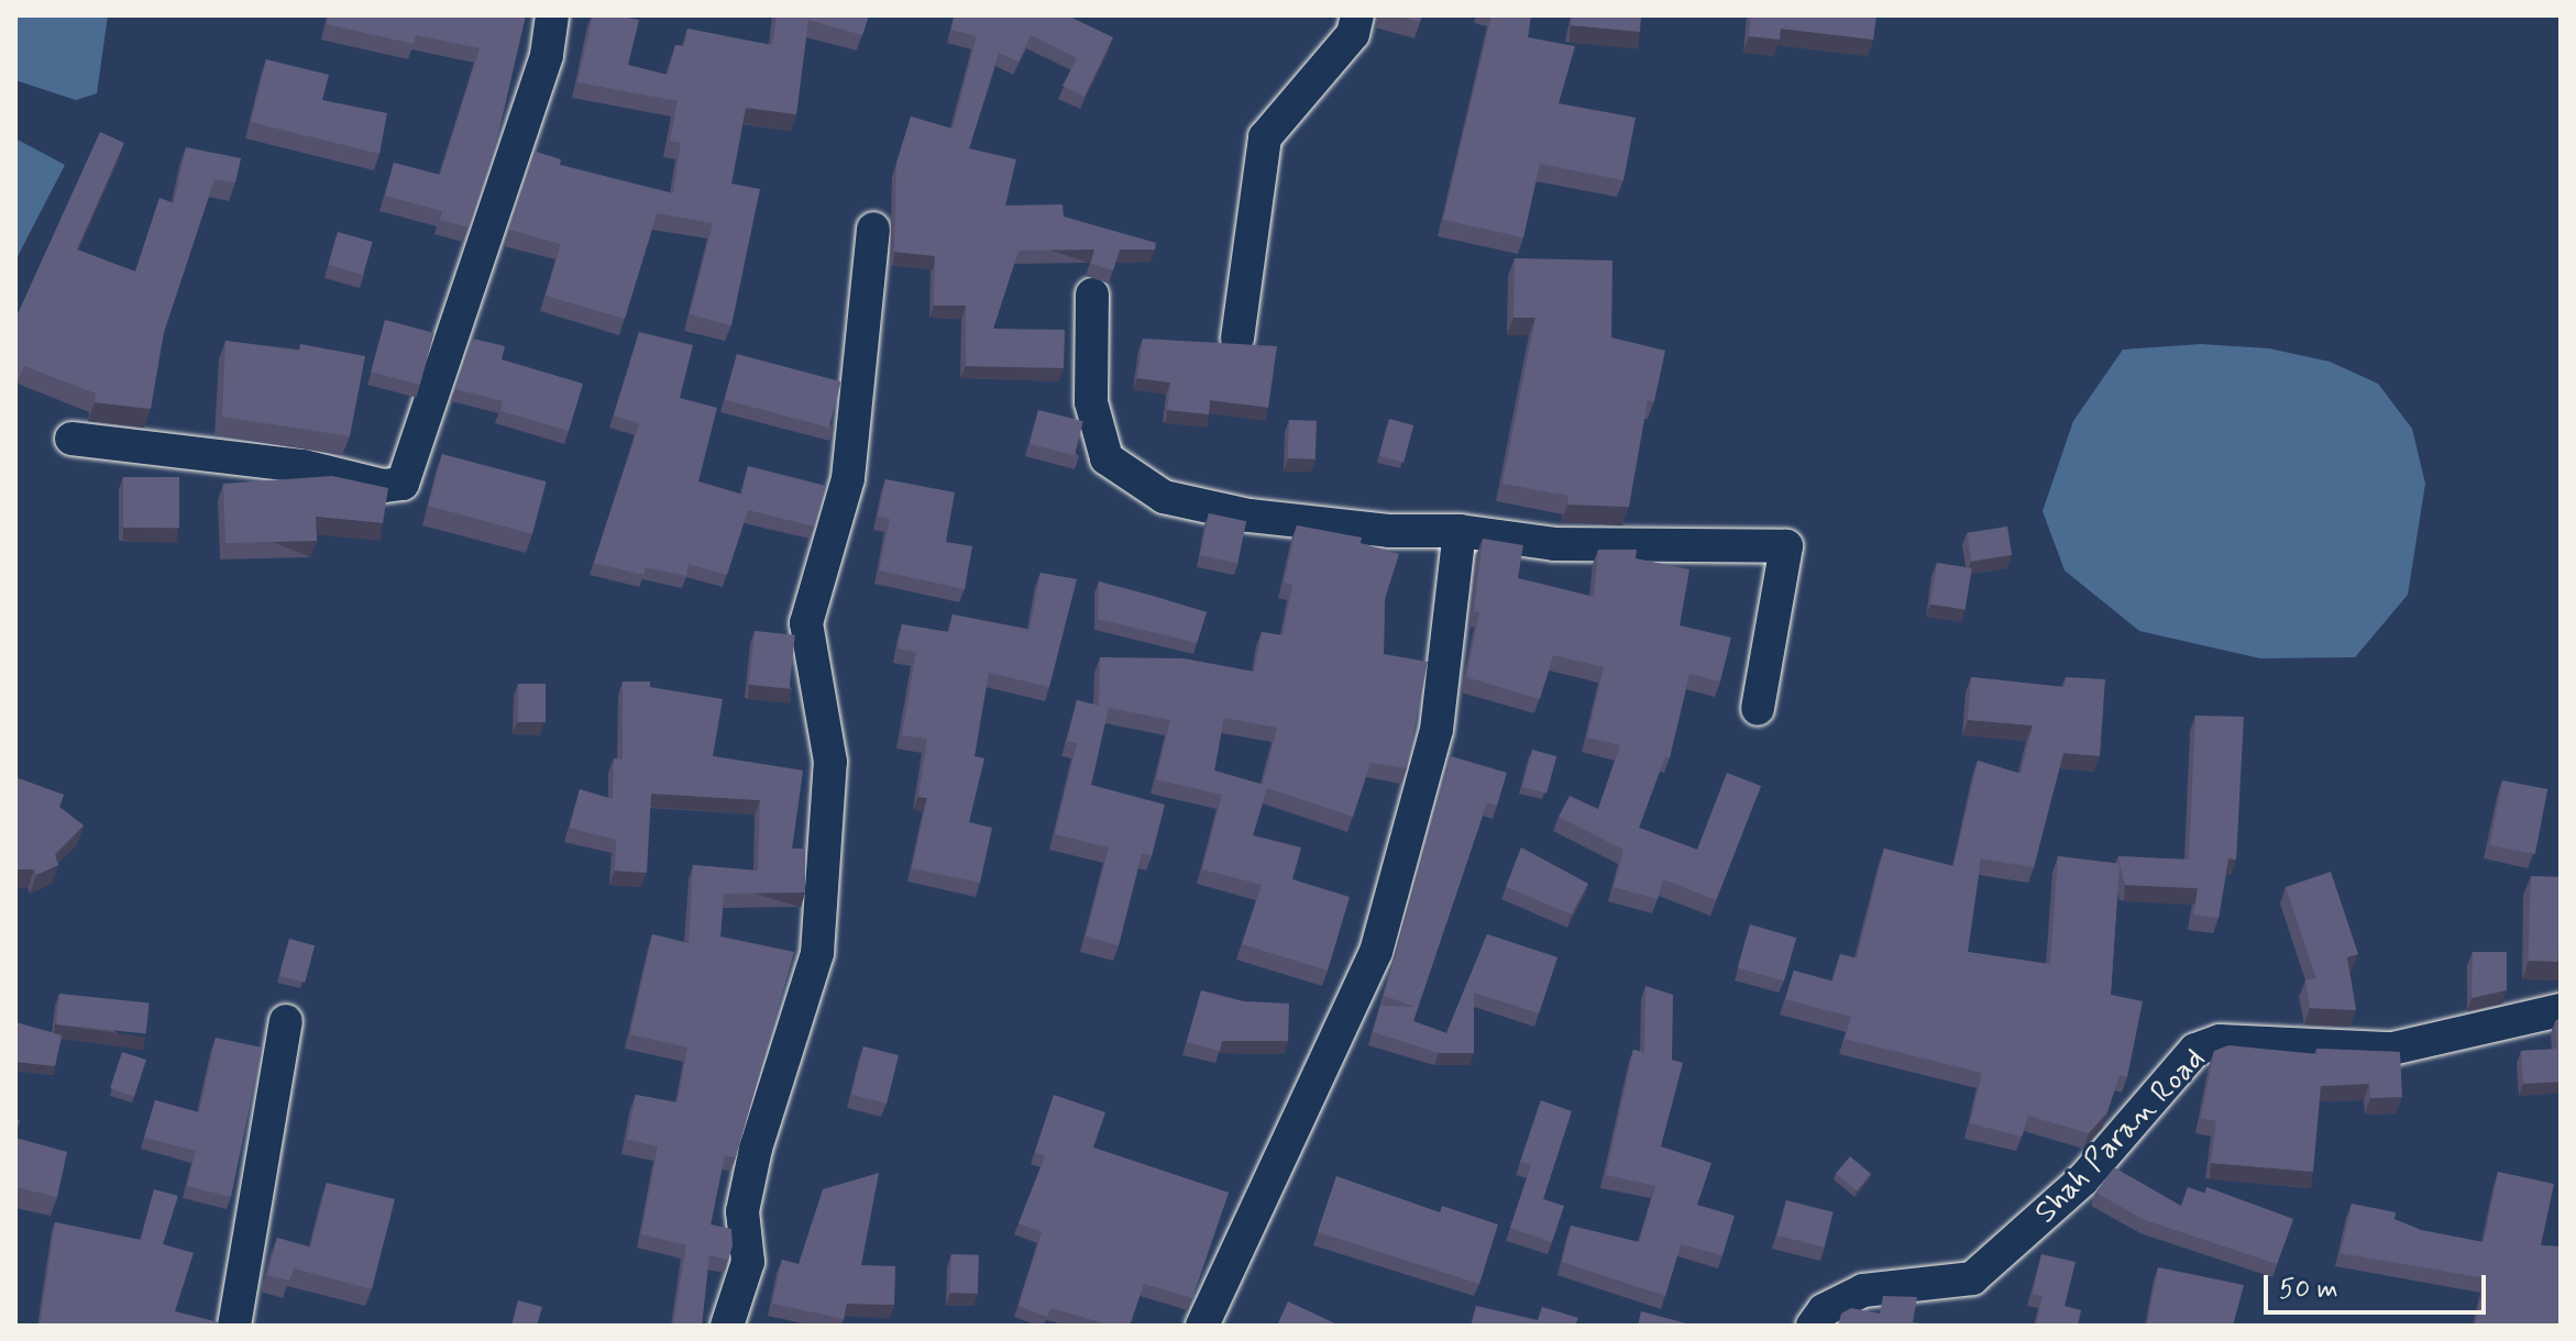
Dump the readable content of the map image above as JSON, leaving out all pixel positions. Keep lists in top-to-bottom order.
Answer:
{
  "streets": {
    "street": ["Shah Paran Road"]
  },
  "scale_bar": "50 m"
}
